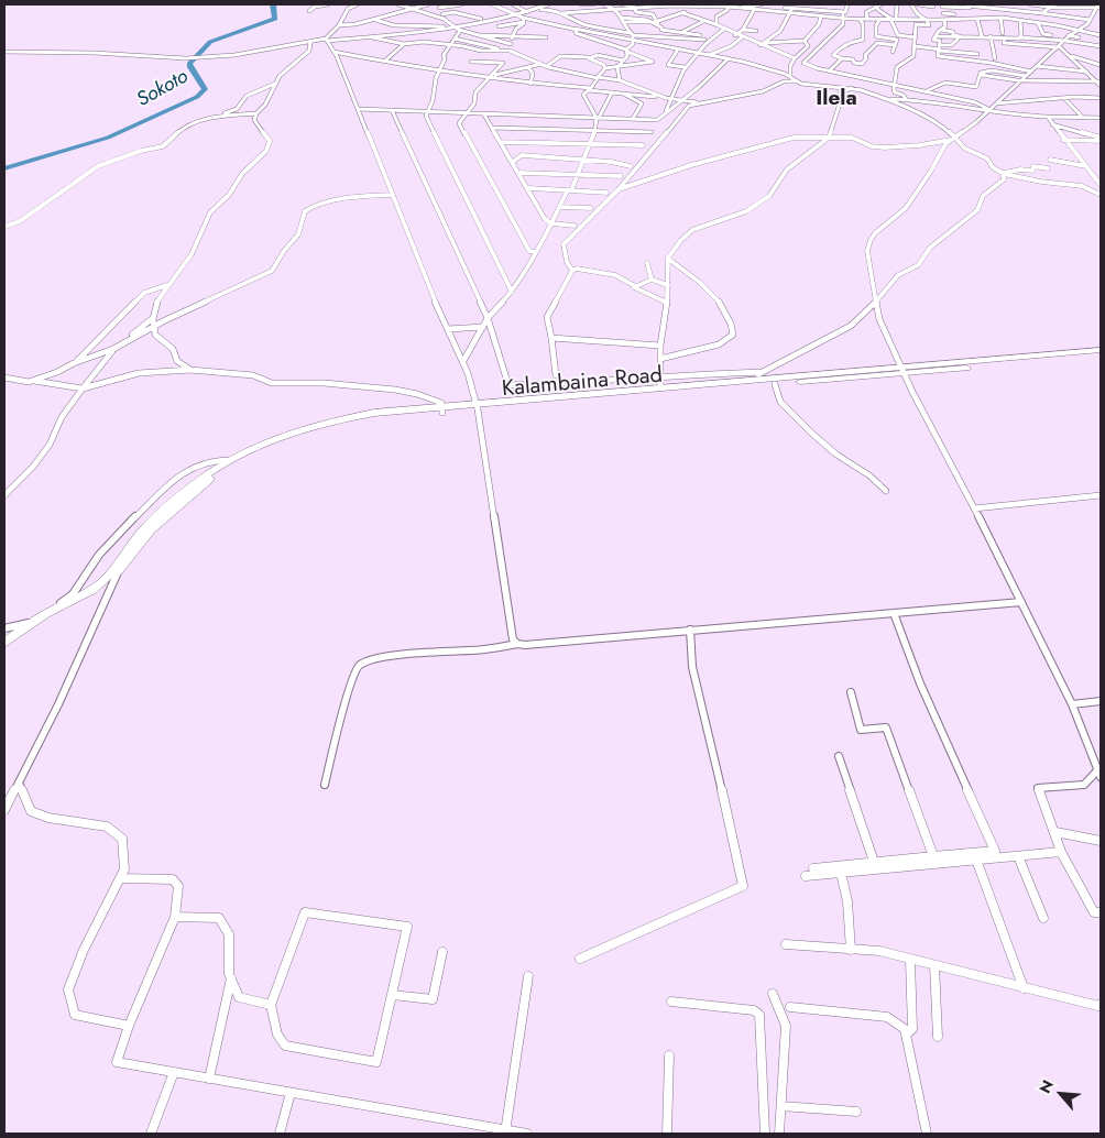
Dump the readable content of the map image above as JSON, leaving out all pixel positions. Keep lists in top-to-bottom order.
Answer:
{
  "streets": {
    "main road": ["Kalambaina Road"]
  },
  "districts": ["Ilela"],
  "water": ["Sokoto"],
  "north": "top left"
}
